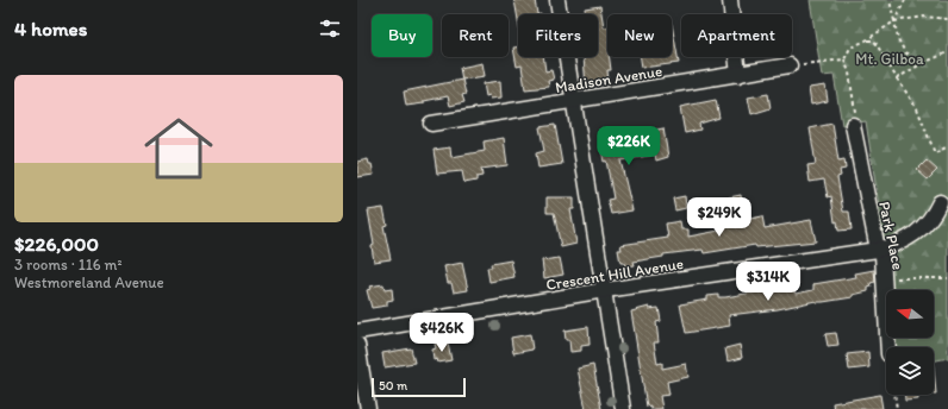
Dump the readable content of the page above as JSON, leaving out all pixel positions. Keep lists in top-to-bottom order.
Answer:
{
  "streets": {
    "street": ["Madison Avenue", "Park Place", "Crescent Hill Avenue"]
  },
  "crossings": [
    ["Park Place", "Crescent Hill Avenue"]
  ],
  "parks": ["Mt. Gilboa"],
  "scale_bar": "50 m",
  "north": "left",
  "page": {
    "heading": "4 homes",
    "chip": [
      "Buy",
      "Rent",
      "Filters",
      "New",
      "Apartment"
    ],
    "list": [
      {
        "name": "$226,000",
        "note": "3 rooms · 116 m² · Westmoreland Avenue"
      }
    ],
    "price": [
      "$226K",
      "$249K",
      "$314K",
      "$426K"
    ],
    "scale": "50 m"
  }
}
